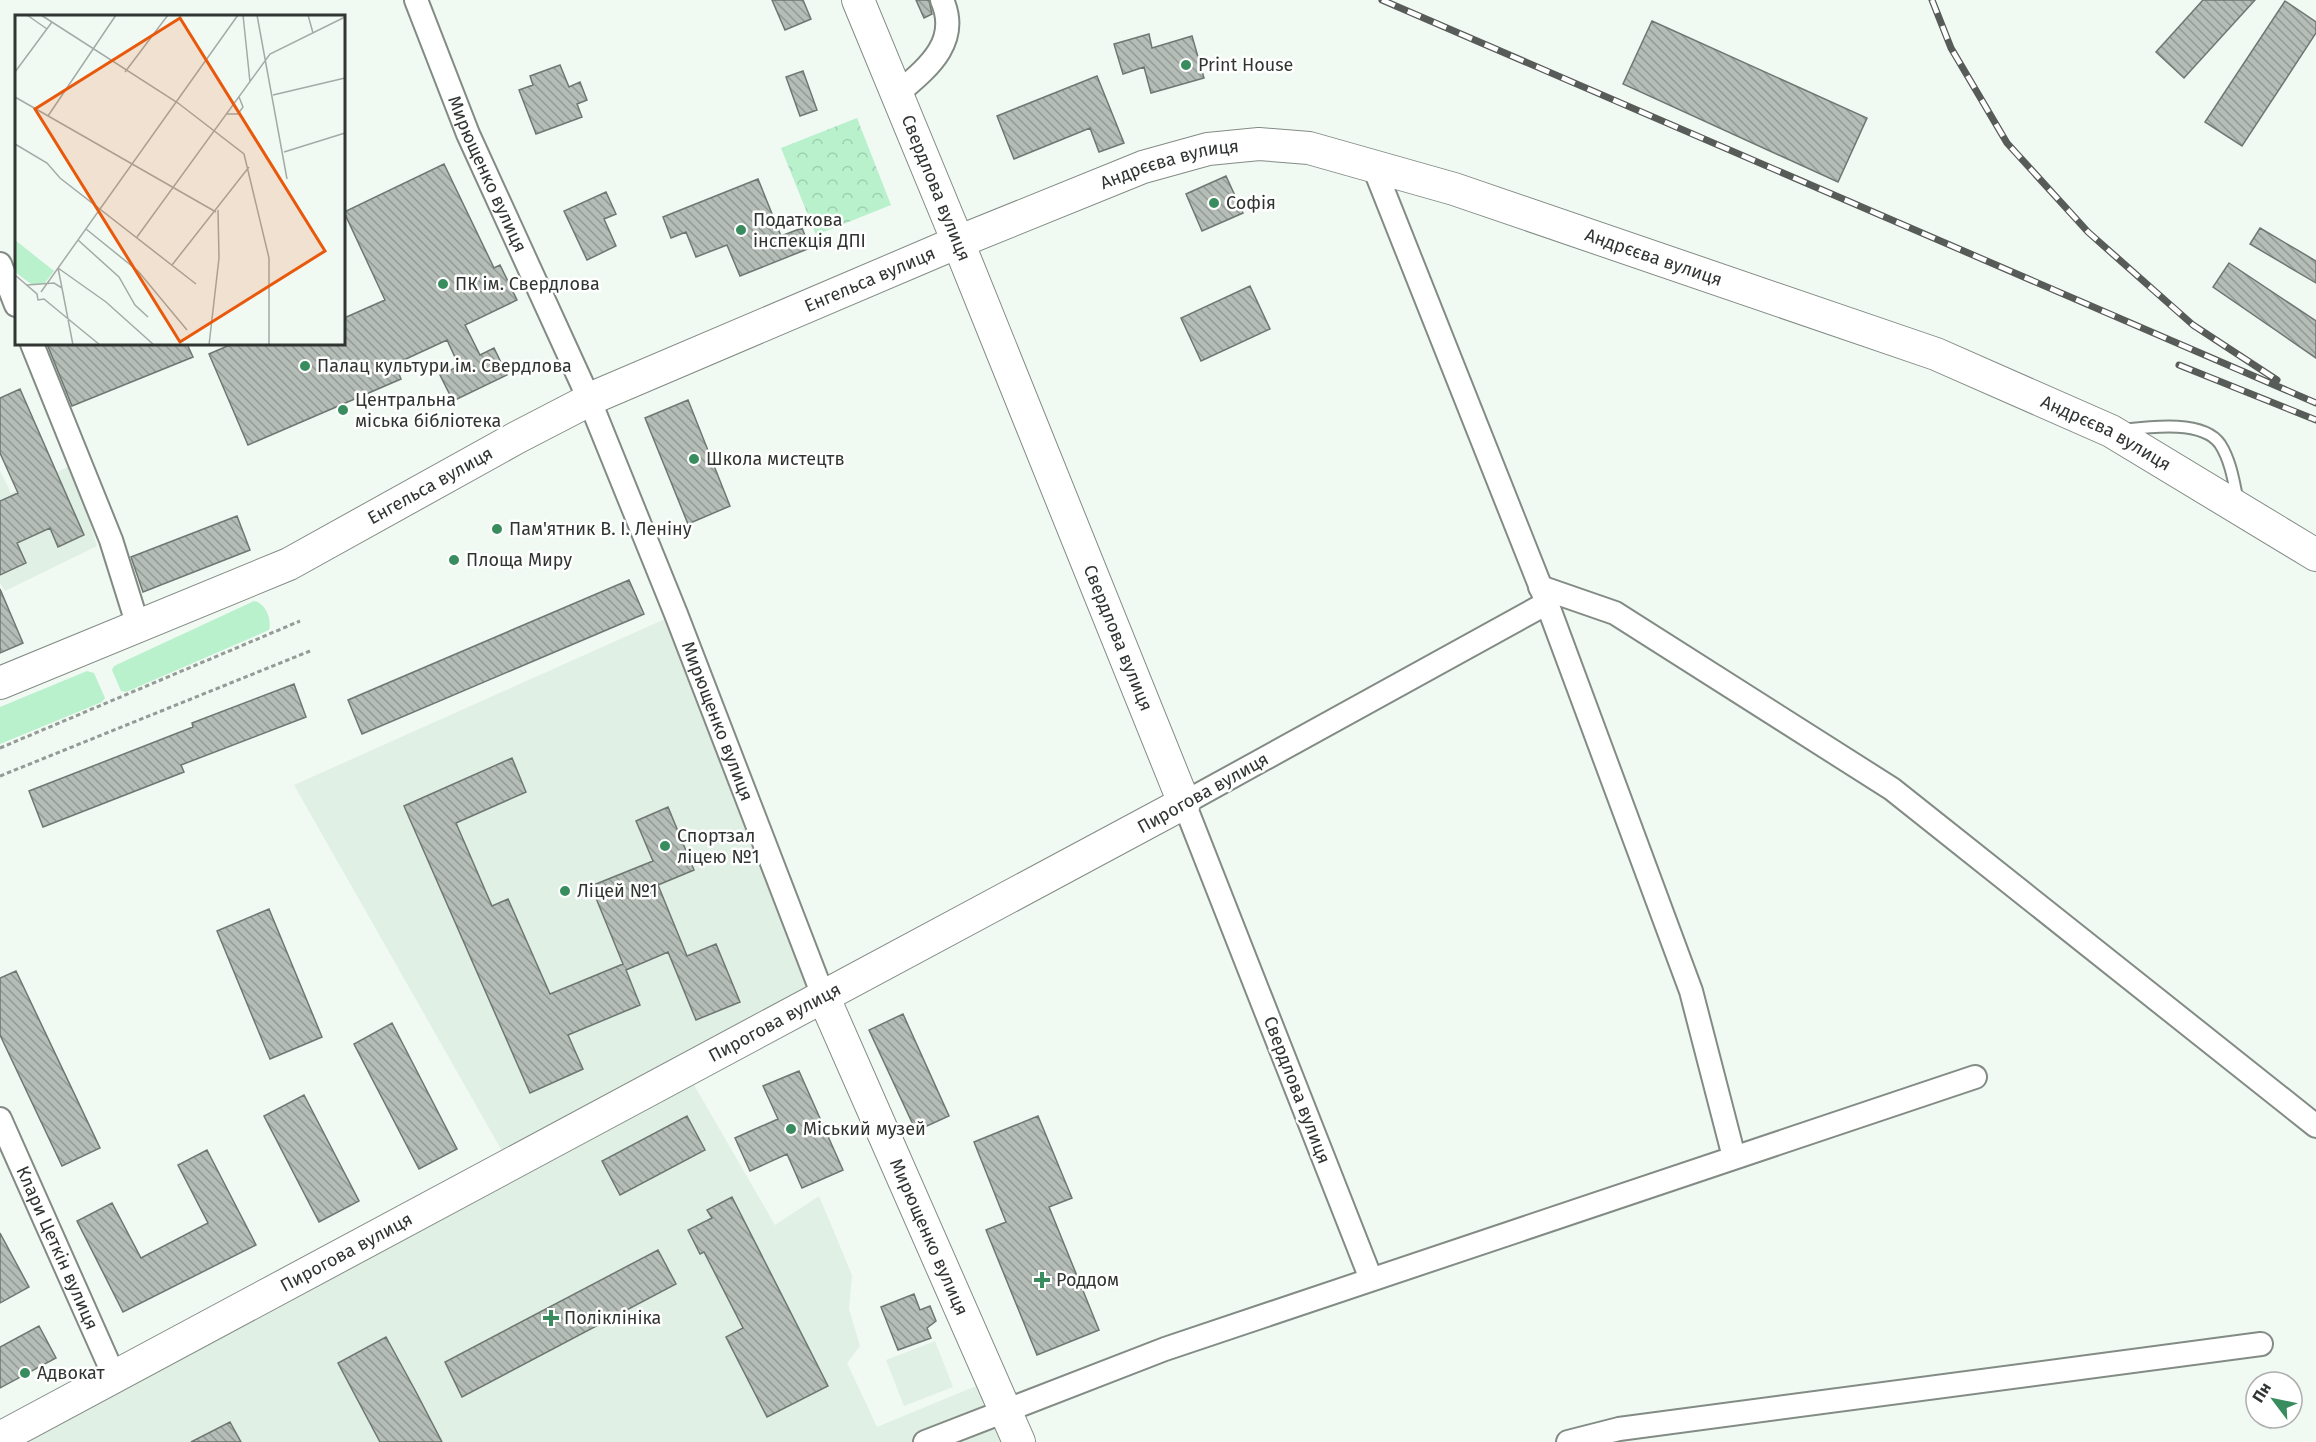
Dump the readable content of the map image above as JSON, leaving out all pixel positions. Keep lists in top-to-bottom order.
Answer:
{
  "streets": {
    "street": [
      "Андрєєва вулиця",
      "Мирющенко вулиця",
      "Свердлова вулиця",
      "Енгельса вулиця",
      "Пирогова вулиця",
      "Клари Цеткін вулиця"
    ]
  },
  "crossings": [
    ["Андрєєва вулиця", "Свердлова вулиця"],
    ["Андрєєва вулиця", "Енгельса вулиця"],
    ["Мирющенко вулиця", "Енгельса вулиця"],
    ["Мирющенко вулиця", "Пирогова вулиця"],
    ["Свердлова вулиця", "Енгельса вулиця"],
    ["Свердлова вулиця", "Пирогова вулиця"],
    ["Пирогова вулиця", "Клари Цеткін вулиця"]
  ],
  "places": {
    "other": [
      "Print House",
      "Софія",
      "Податкова інспекція ДПІ",
      "ПК ім. Свердлова",
      "Палац культури ім. Свердлова",
      "Центральна міська бібліотека",
      "Школа мистецтв",
      "Пам'ятник В. І. Леніну",
      "Площа Миру",
      "Спортзал ліцею №1",
      "Ліцей №1",
      "Міський музей",
      "Адвокат"
    ],
    "health": ["Роддом", "Поліклініка"]
  },
  "north": "top left"
}
